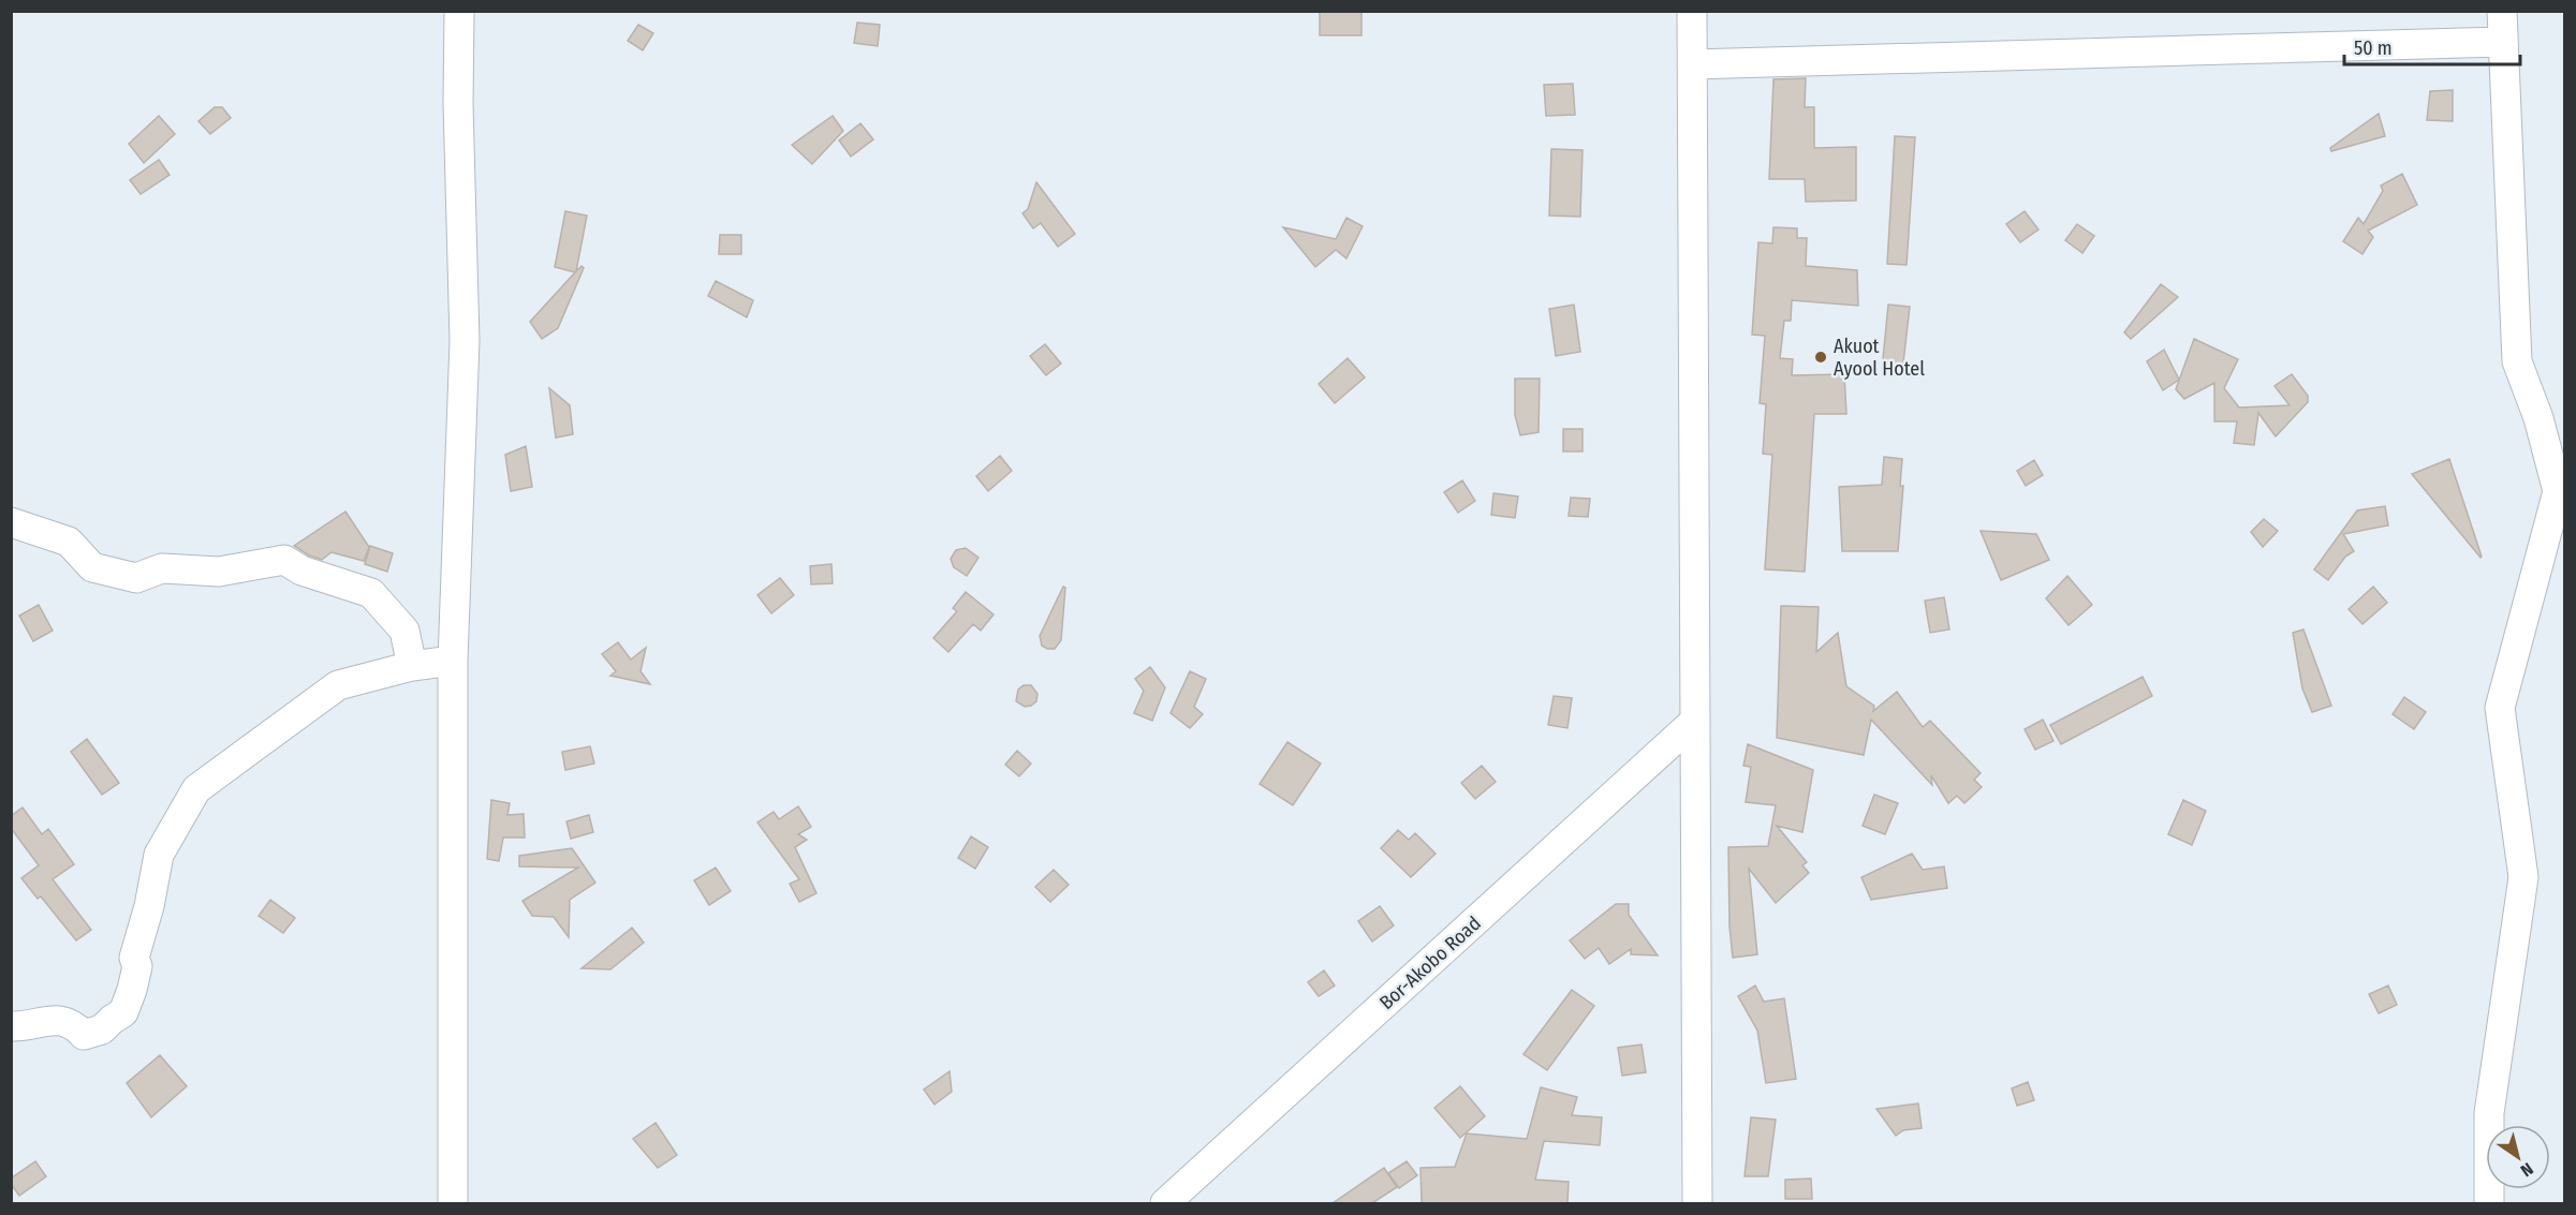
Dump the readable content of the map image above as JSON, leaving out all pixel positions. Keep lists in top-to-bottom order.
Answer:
{
  "streets": {
    "street": ["Bor-Akobo Road"]
  },
  "places": ["Akuot Ayool Hotel"],
  "scale_bar": "50 m",
  "north": "bottom right"
}
